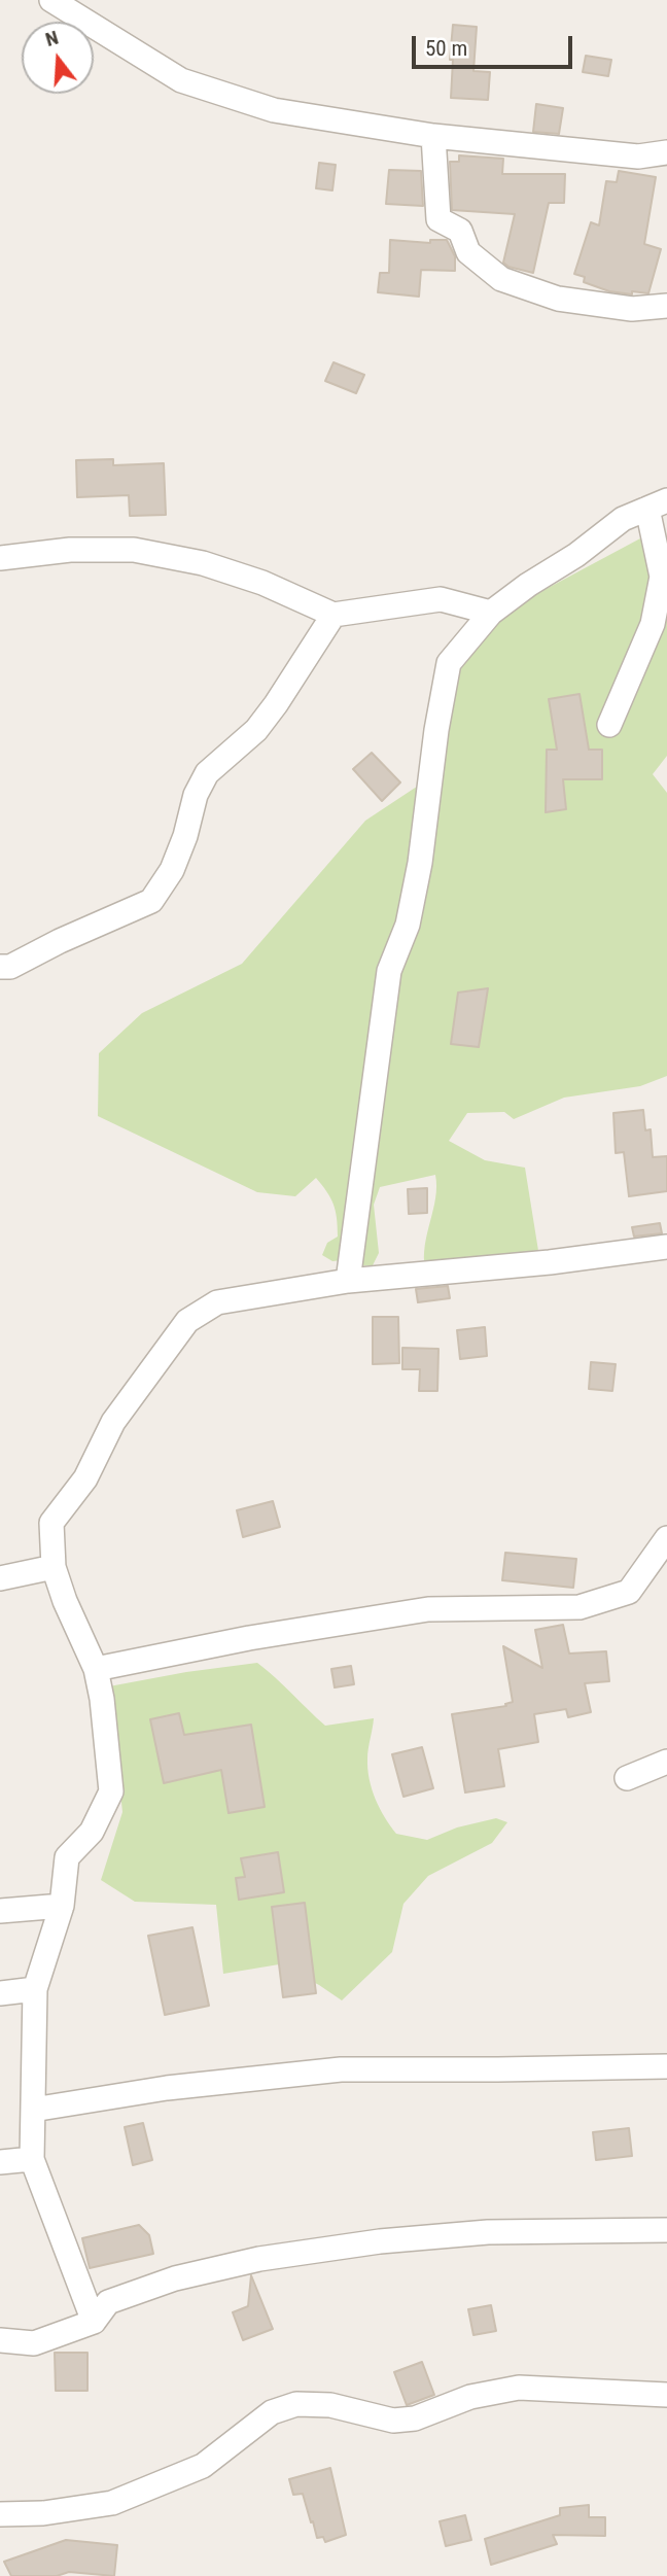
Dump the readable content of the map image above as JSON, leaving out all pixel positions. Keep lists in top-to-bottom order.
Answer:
{
  "scale_bar": "50 m",
  "north": "top"
}
